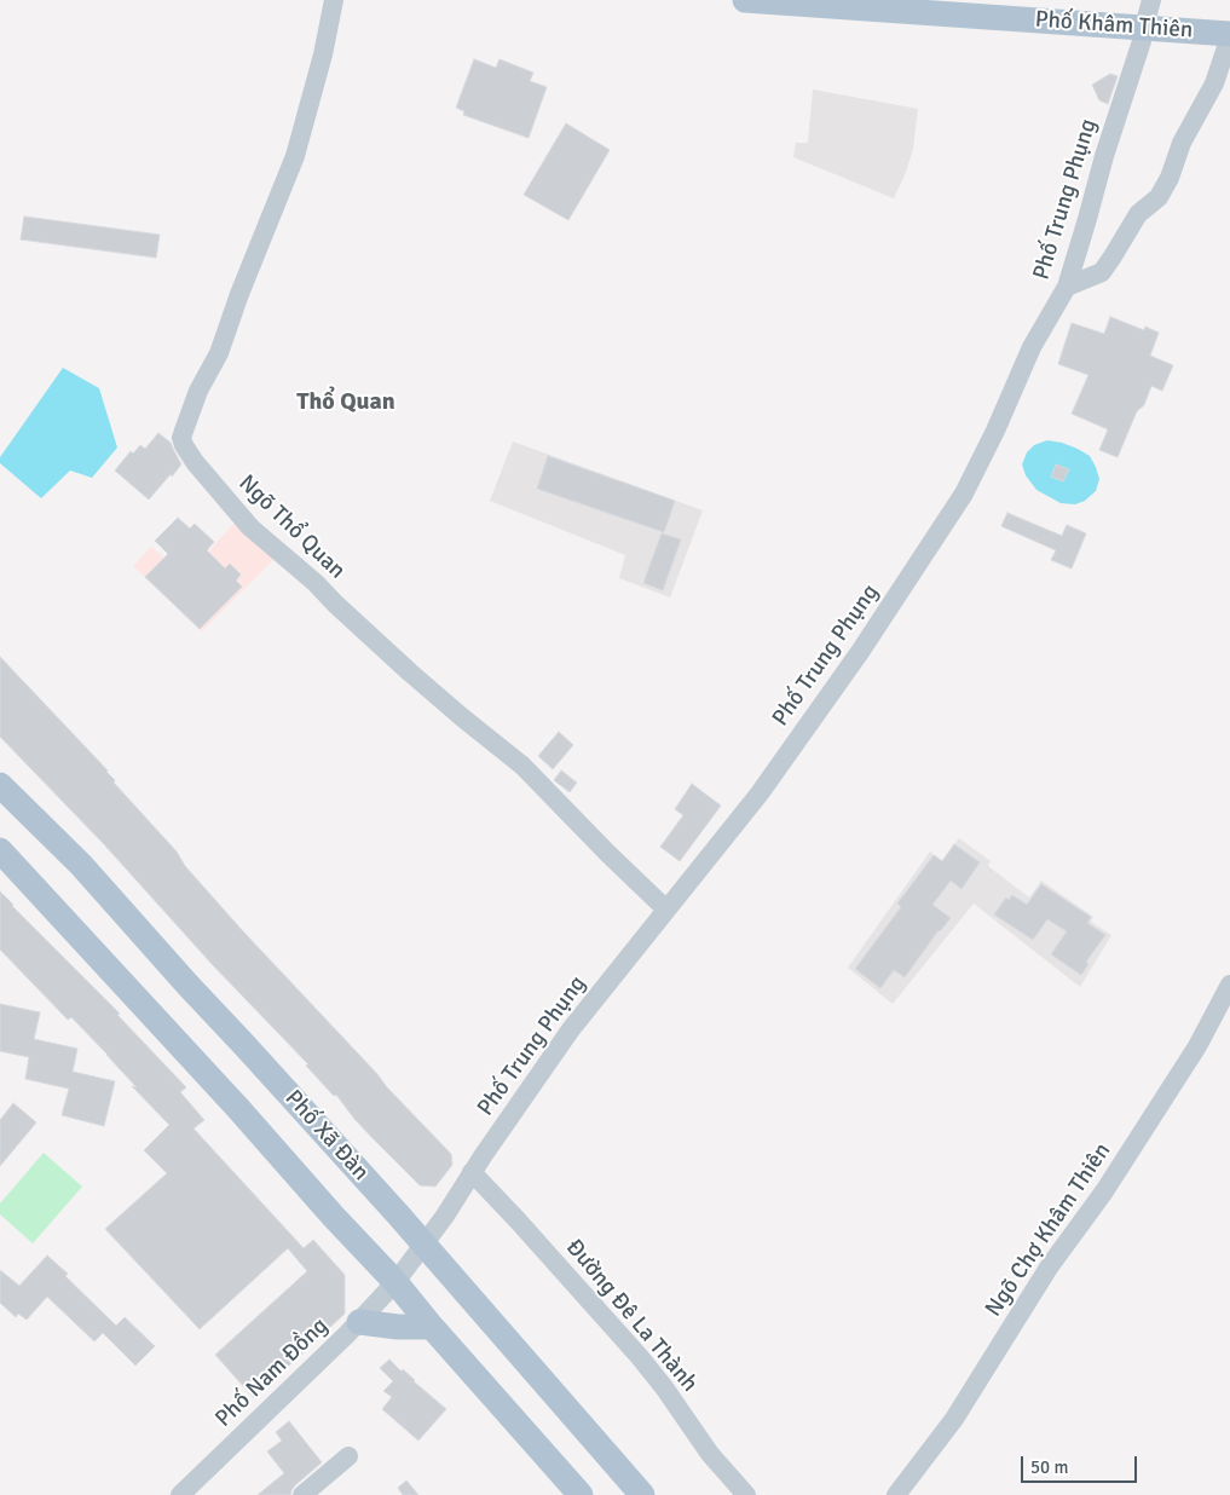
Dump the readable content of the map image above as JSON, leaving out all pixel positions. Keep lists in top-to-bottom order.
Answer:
{
  "streets": {
    "main road": ["Phố Khâm Thiên", "Phố Xã Đàn"],
    "street": [
      "Phố Trung Phụng",
      "Ngõ Thổ Quan",
      "Ngõ Chợ Khâm Thiên",
      "Đường Đê La Thành",
      "Phố Nam Đồng"
    ]
  },
  "crossings": [
    ["Phố Khâm Thiên", "Phố Trung Phụng"],
    ["Phố Trung Phụng", "Ngõ Thổ Quan"],
    ["Phố Trung Phụng", "Phố Xã Đàn"],
    ["Phố Trung Phụng", "Đường Đê La Thành"],
    ["Phố Trung Phụng", "Phố Nam Đồng"],
    ["Phố Xã Đàn", "Phố Nam Đồng"]
  ],
  "districts": ["Thổ Quan"],
  "scale_bar": "50 m"
}
